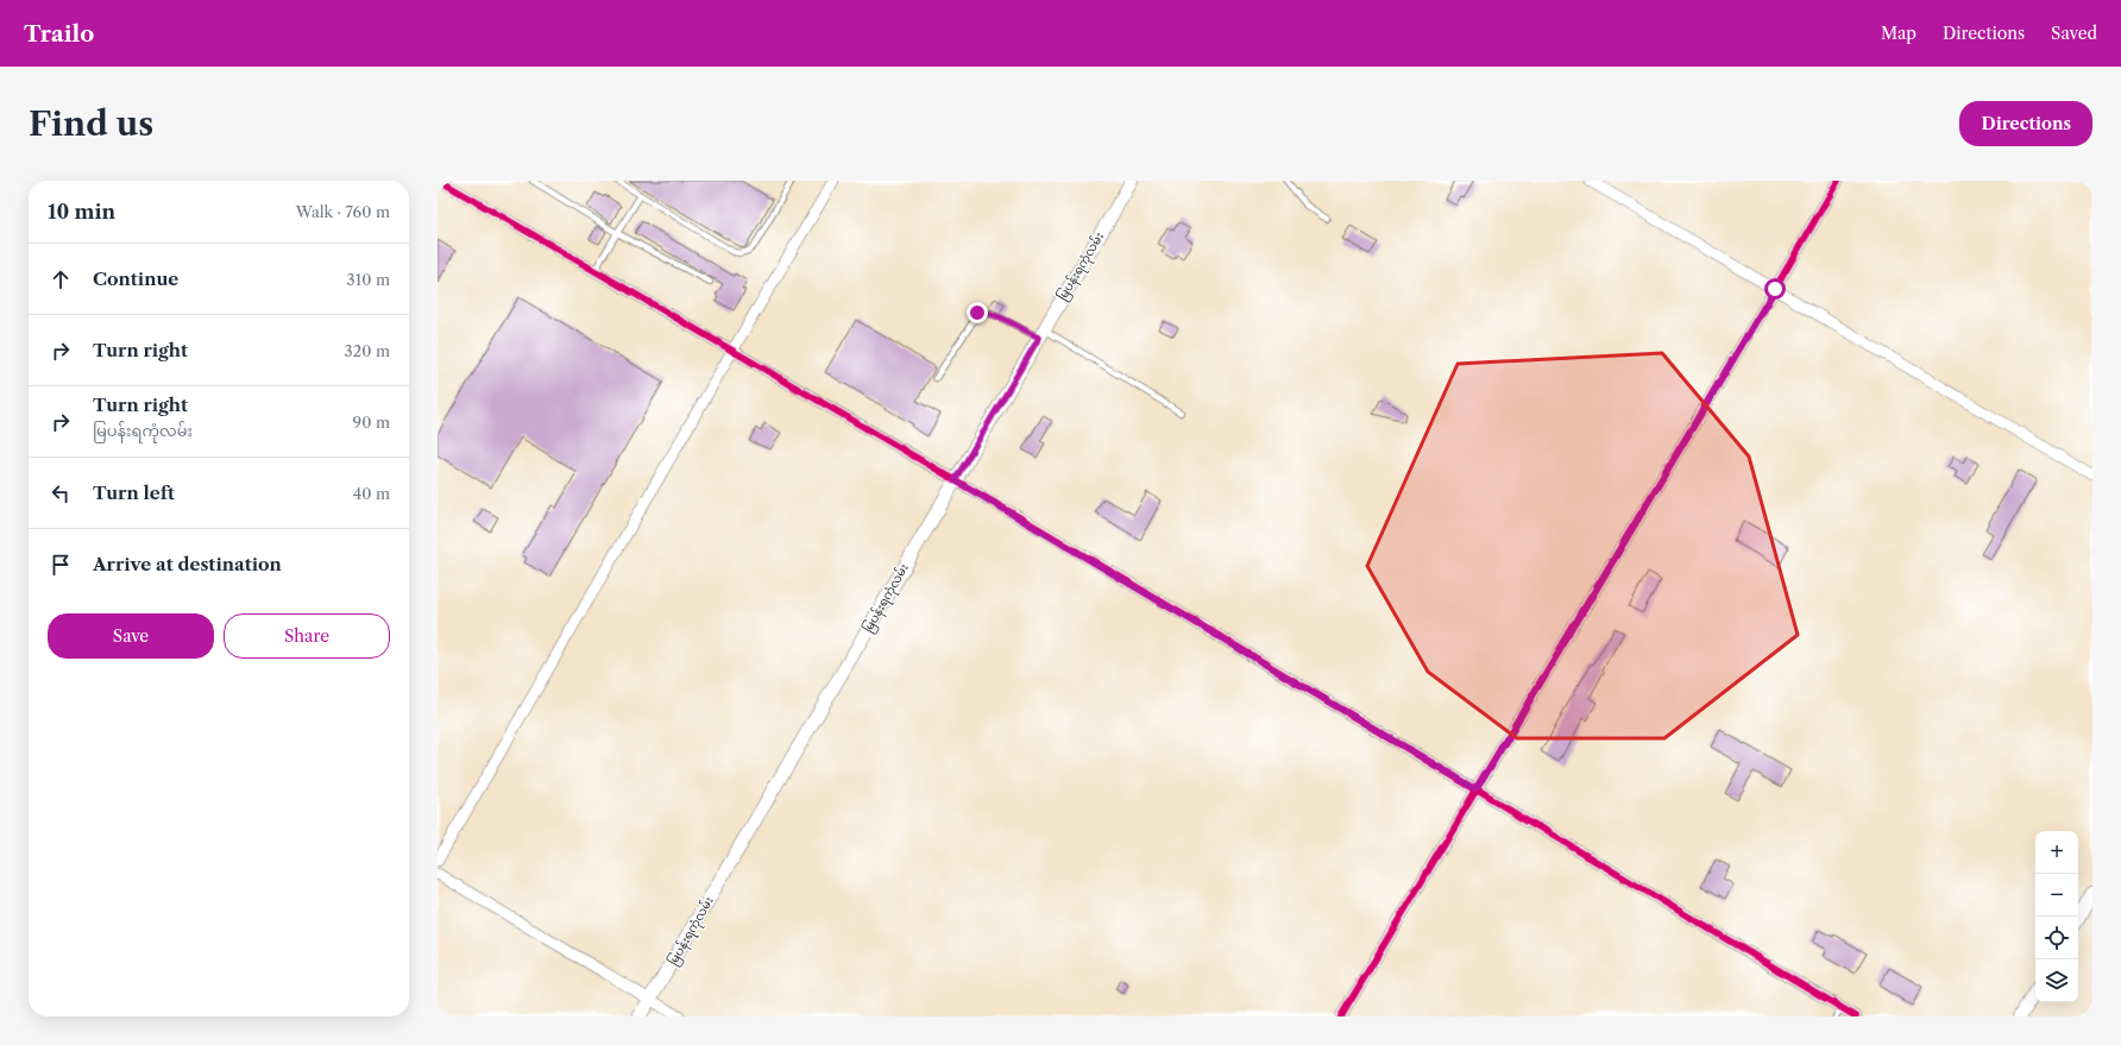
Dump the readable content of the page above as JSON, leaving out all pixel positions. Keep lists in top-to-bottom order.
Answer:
{
  "streets": {
    "street": ["မြပန်းရကုံလမ်း"]
  },
  "page": {
    "header": "Trailo",
    "nav": ["Map", "Directions", "Saved"],
    "buttons": [
      "Directions",
      ["Save", "Share"]
    ],
    "title": "Find us",
    "heading": ["10 min", "Walk · 760 m"],
    "list": [
      ["Continue", "310 m"],
      ["Turn right", "320 m"],
      ["Turn right", "မြပန်းရကုံလမ်း", "90 m"],
      ["Turn left", "40 m"],
      "Arrive at destination"
    ],
    "map_buttons": ["+", "−"]
  }
}
